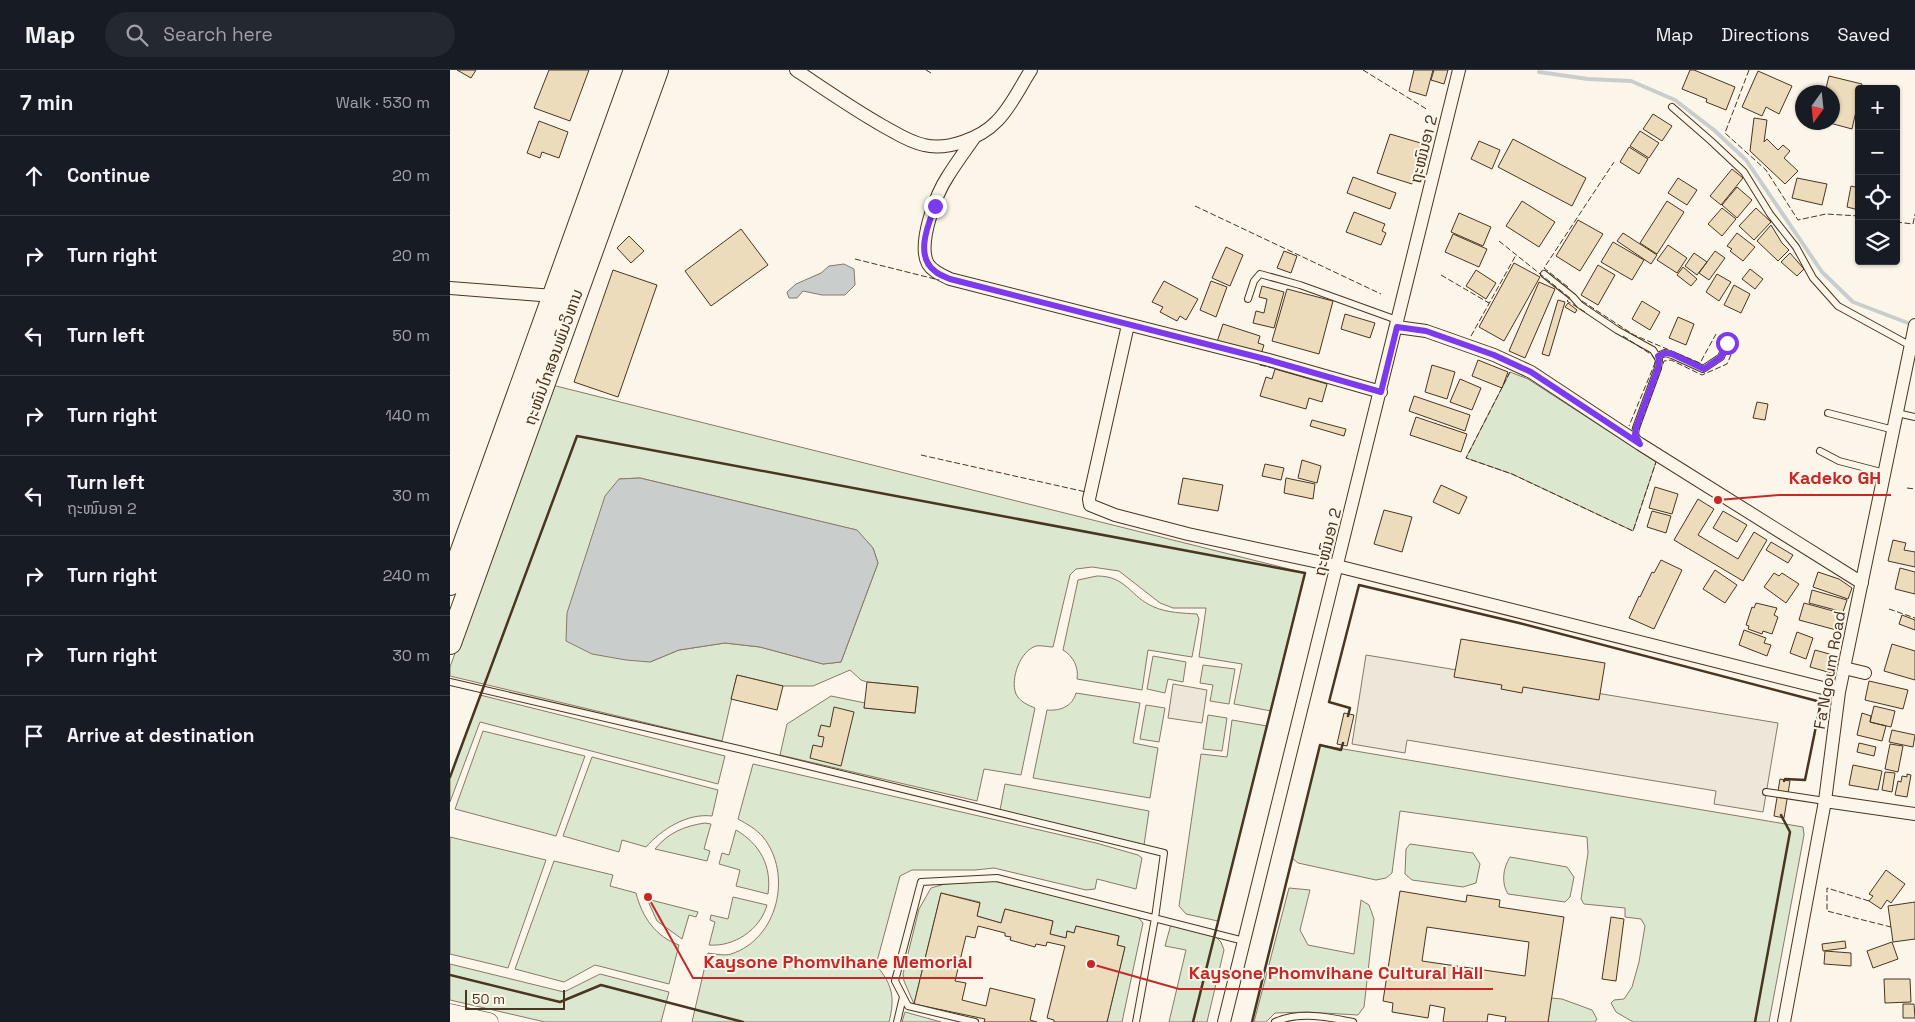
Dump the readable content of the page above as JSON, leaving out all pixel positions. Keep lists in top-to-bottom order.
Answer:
{
  "streets": {
    "highway": ["ຖະໜົນໄກສອນພົມວິຫານ"],
    "street": ["ຖະໜົນອາ 2", "Fa Ngoum Road"]
  },
  "places": ["Kadeko GH", "Kaysone Phomvihane Memorial", "Kaysone Phomvihane Cultural Hall"],
  "scale_bar": "50 m",
  "north": "bottom",
  "page": {
    "header": "Map",
    "search": "Search here",
    "nav": ["Map", "Directions", "Saved"],
    "heading": ["7 min", "Walk · 530 m"],
    "map_buttons": ["+", "−"],
    "list": [
      ["Continue", "20 m"],
      ["Turn right", "20 m"],
      ["Turn left", "50 m"],
      ["Turn right", "140 m"],
      ["Turn left", "ຖະໜົນອາ 2", "30 m"],
      ["Turn right", "240 m"],
      ["Turn right", "30 m"],
      "Arrive at destination"
    ],
    "scale": "50 m"
  }
}
